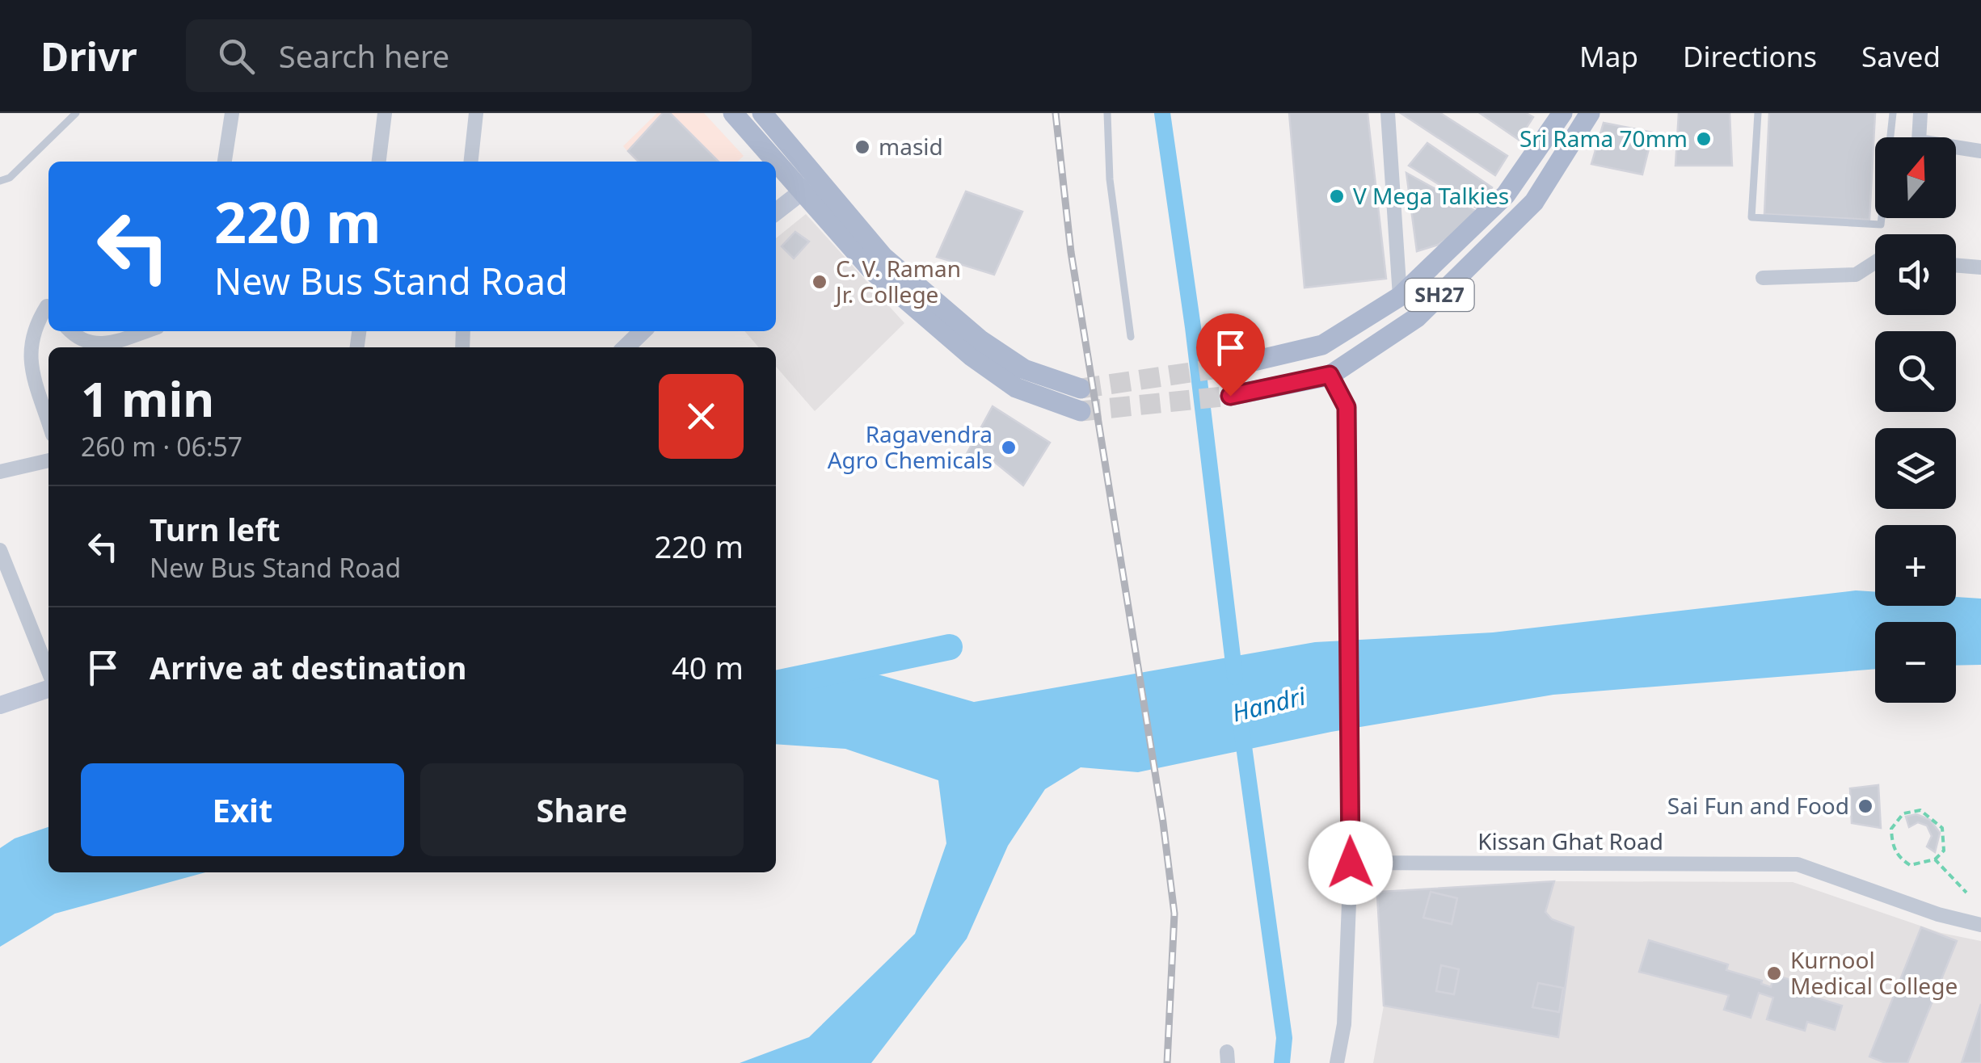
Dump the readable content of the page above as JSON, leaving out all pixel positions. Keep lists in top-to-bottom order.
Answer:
{
  "streets": {
    "main road": ["SH27"],
    "street": ["Kissan Ghat Road"]
  },
  "water": ["Handri"],
  "places": [
    "Sri Rama 70mm",
    "masid",
    "V Mega Talkies",
    "C. V. Raman Jr. College",
    "Ragavendra Agro Chemicals",
    "Sai Fun and Food",
    "Kurnool Medical College"
  ],
  "north": "top",
  "page": {
    "header": "Drivr",
    "search": "Search here",
    "nav": ["Map", "Directions", "Saved"],
    "map_buttons": ["+", "−"],
    "turn": ["220 m", "New Bus Stand Road"],
    "heading": ["1 min", "260 m · 06:57"],
    "list": [
      {
        "name": "Turn left",
        "note": "New Bus Stand Road",
        "value": "220 m"
      },
      {
        "name": "Arrive at destination",
        "value": "40 m"
      }
    ],
    "buttons": ["Exit", "Share"]
  }
}
